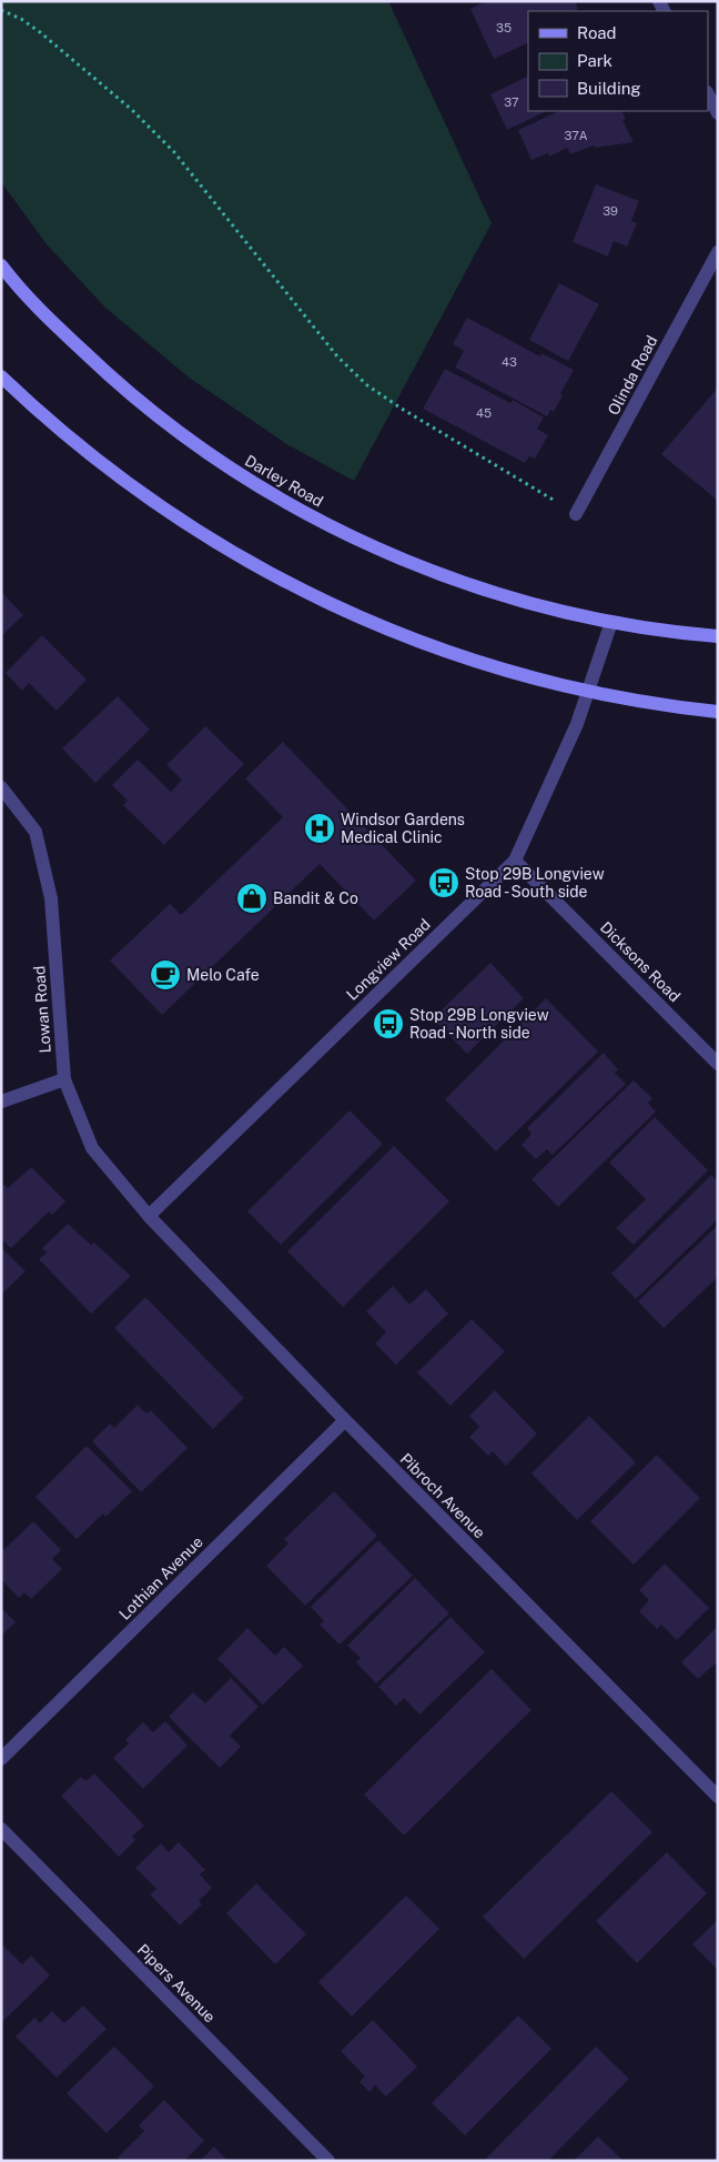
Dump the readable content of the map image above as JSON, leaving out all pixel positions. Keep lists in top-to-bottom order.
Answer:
{
  "streets": {
    "main road": ["Darley Road"],
    "street": [
      "Olinda Road",
      "Longview Road",
      "Dicksons Road",
      "Lowan Road",
      "Pibroch Avenue",
      "Lothian Avenue",
      "Pipers Avenue"
    ]
  },
  "crossings": [
    ["Darley Road", "Longview Road"],
    ["Longview Road", "Dicksons Road"],
    ["Longview Road", "Lowan Road"],
    ["Longview Road", "Pibroch Avenue"],
    ["Lowan Road", "Pibroch Avenue"],
    ["Pibroch Avenue", "Lothian Avenue"]
  ],
  "places": {
    "hospital": ["Windsor Gardens Medical Clinic"],
    "bus stop": ["Stop 29B Longview Road - South side", "Stop 29B Longview Road - North side"],
    "shop": ["Bandit & Co"],
    "cafe": ["Melo Cafe"]
  },
  "house_numbers": [
    "35",
    "37",
    "37A",
    "39",
    "43",
    "45"
  ],
  "legend": ["Road", "Park", "Building"]
}
